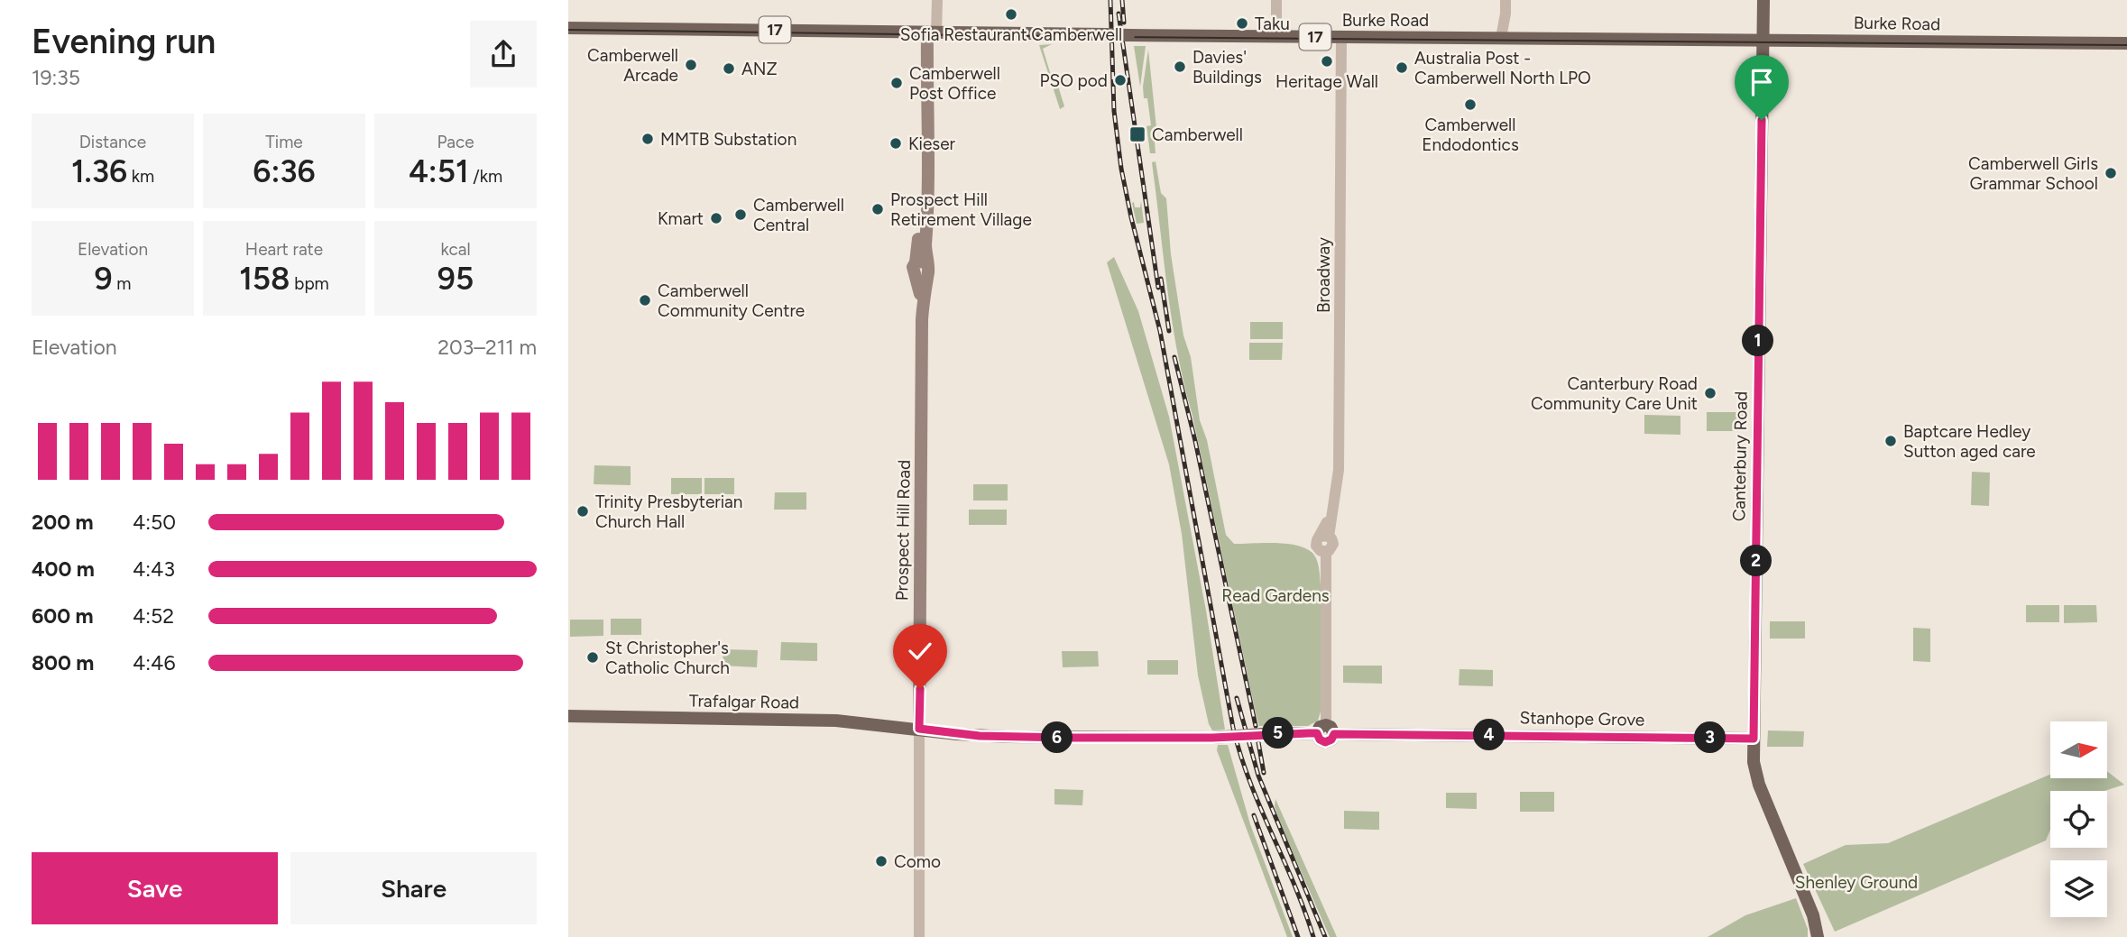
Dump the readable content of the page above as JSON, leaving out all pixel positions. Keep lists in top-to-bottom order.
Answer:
{
  "streets": {
    "main road": [
      "Burke Road",
      "17",
      "Canterbury Road",
      "Prospect Hill Road",
      "Trafalgar Road",
      "Stanhope Grove"
    ],
    "street": ["Broadway"]
  },
  "crossings": [
    ["Burke Road", "Broadway"],
    ["Burke Road", "Canterbury Road"],
    ["Burke Road", "Prospect Hill Road"],
    ["Broadway", "Stanhope Grove"],
    ["Canterbury Road", "Stanhope Grove"],
    ["Prospect Hill Road", "Trafalgar Road"],
    ["Prospect Hill Road", "Stanhope Grove"],
    ["Trafalgar Road", "Stanhope Grove"]
  ],
  "parks": ["Read Gardens", "Shenley Ground"],
  "places": {
    "other": [
      "Sofia Restaurant Camberwell",
      "Taku",
      "Heritage Wall",
      "Camberwell Arcade",
      "Davies' Buildings",
      "Australia Post - Camberwell North LPO",
      "ANZ",
      "PSO pod",
      "Camberwell Post Office",
      "Camberwell Endodontics",
      "MMTB Substation",
      "Kieser",
      "Camberwell Girls Grammar School",
      "Prospect Hill Retirement Village",
      "Camberwell Central",
      "Kmart",
      "Camberwell Community Centre",
      "Canterbury Road Community Care Unit",
      "Baptcare Hedley Sutton aged care",
      "Trinity Presbyterian Church Hall",
      "St Christopher's Catholic Church",
      "Como"
    ],
    "transit": ["Camberwell"]
  },
  "north": "right",
  "page": {
    "heading": ["Evening run", "19:35"],
    "stats": [
      ["Distance", "1.36 km"],
      ["Time", "6:36"],
      ["Pace", "4:51 /km"],
      ["Elevation", "9 m"],
      ["Heart rate", "158 bpm"],
      ["kcal", "95"]
    ],
    "chart": ["Elevation", "203–211 m"],
    "pins": [
      "1",
      "2",
      "5",
      "4",
      "3",
      "6"
    ],
    "list": [
      {
        "name": "200 m",
        "note": "4:50"
      },
      {
        "name": "400 m",
        "note": "4:43"
      },
      {
        "name": "600 m",
        "note": "4:52"
      },
      {
        "name": "800 m",
        "note": "4:46"
      }
    ],
    "buttons": ["Save", "Share"]
  }
}
